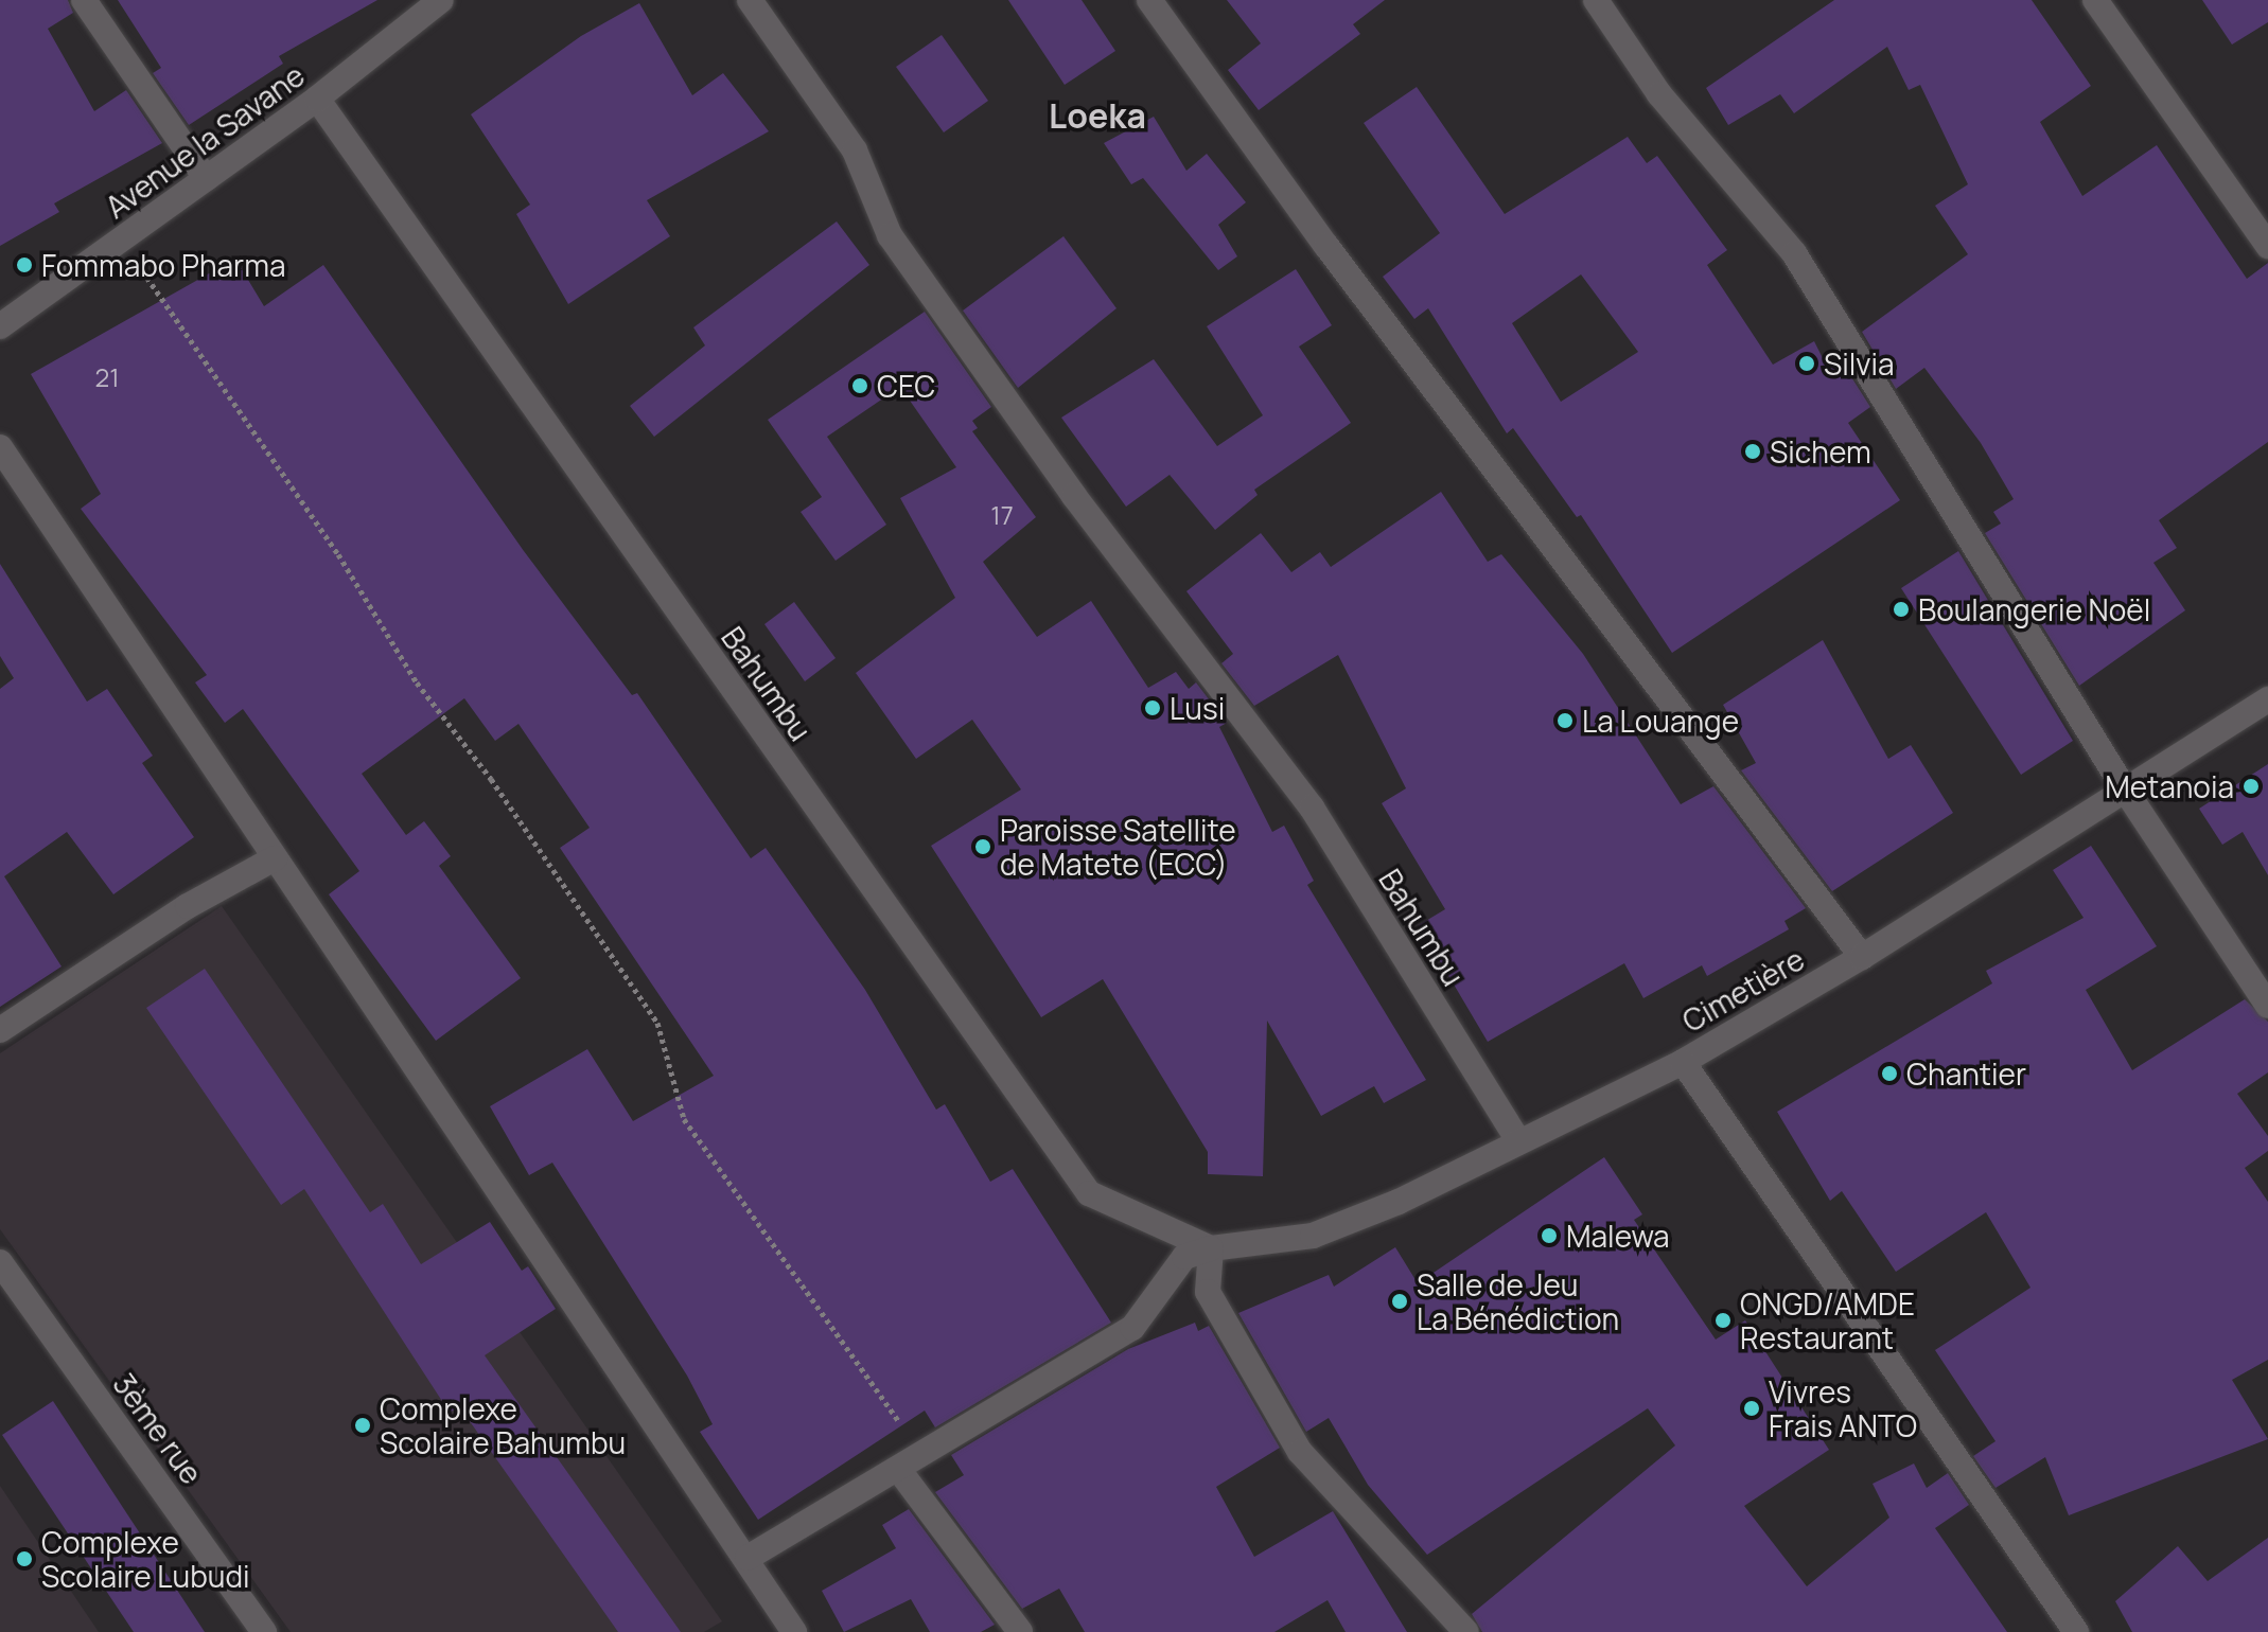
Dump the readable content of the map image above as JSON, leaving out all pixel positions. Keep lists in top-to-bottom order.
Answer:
{
  "streets": {
    "street": [
      "Avenue la Savane",
      "Bahumbu",
      "Cimetière",
      "3ème rue"
    ]
  },
  "crossings": [
    ["Avenue la Savane", "Bahumbu"],
    ["Bahumbu", "Cimetière"]
  ],
  "districts": ["Loeka"],
  "places": [
    "Fommabo Pharma",
    "Silvia",
    "CEC",
    "Sichem",
    "Boulangerie Noël",
    "Lusi",
    "La Louange",
    "Metanoia",
    "Paroisse Satellite de Matete (ECC)",
    "Chantier",
    "Malewa",
    "Salle de Jeu La Bénédiction",
    "ONGD/AMDE Restaurant",
    "Vivres Frais ANTO",
    "Complexe Scolaire Bahumbu",
    "Complexe Scolaire Lubudi"
  ],
  "house_numbers": ["21", "17"]
}
